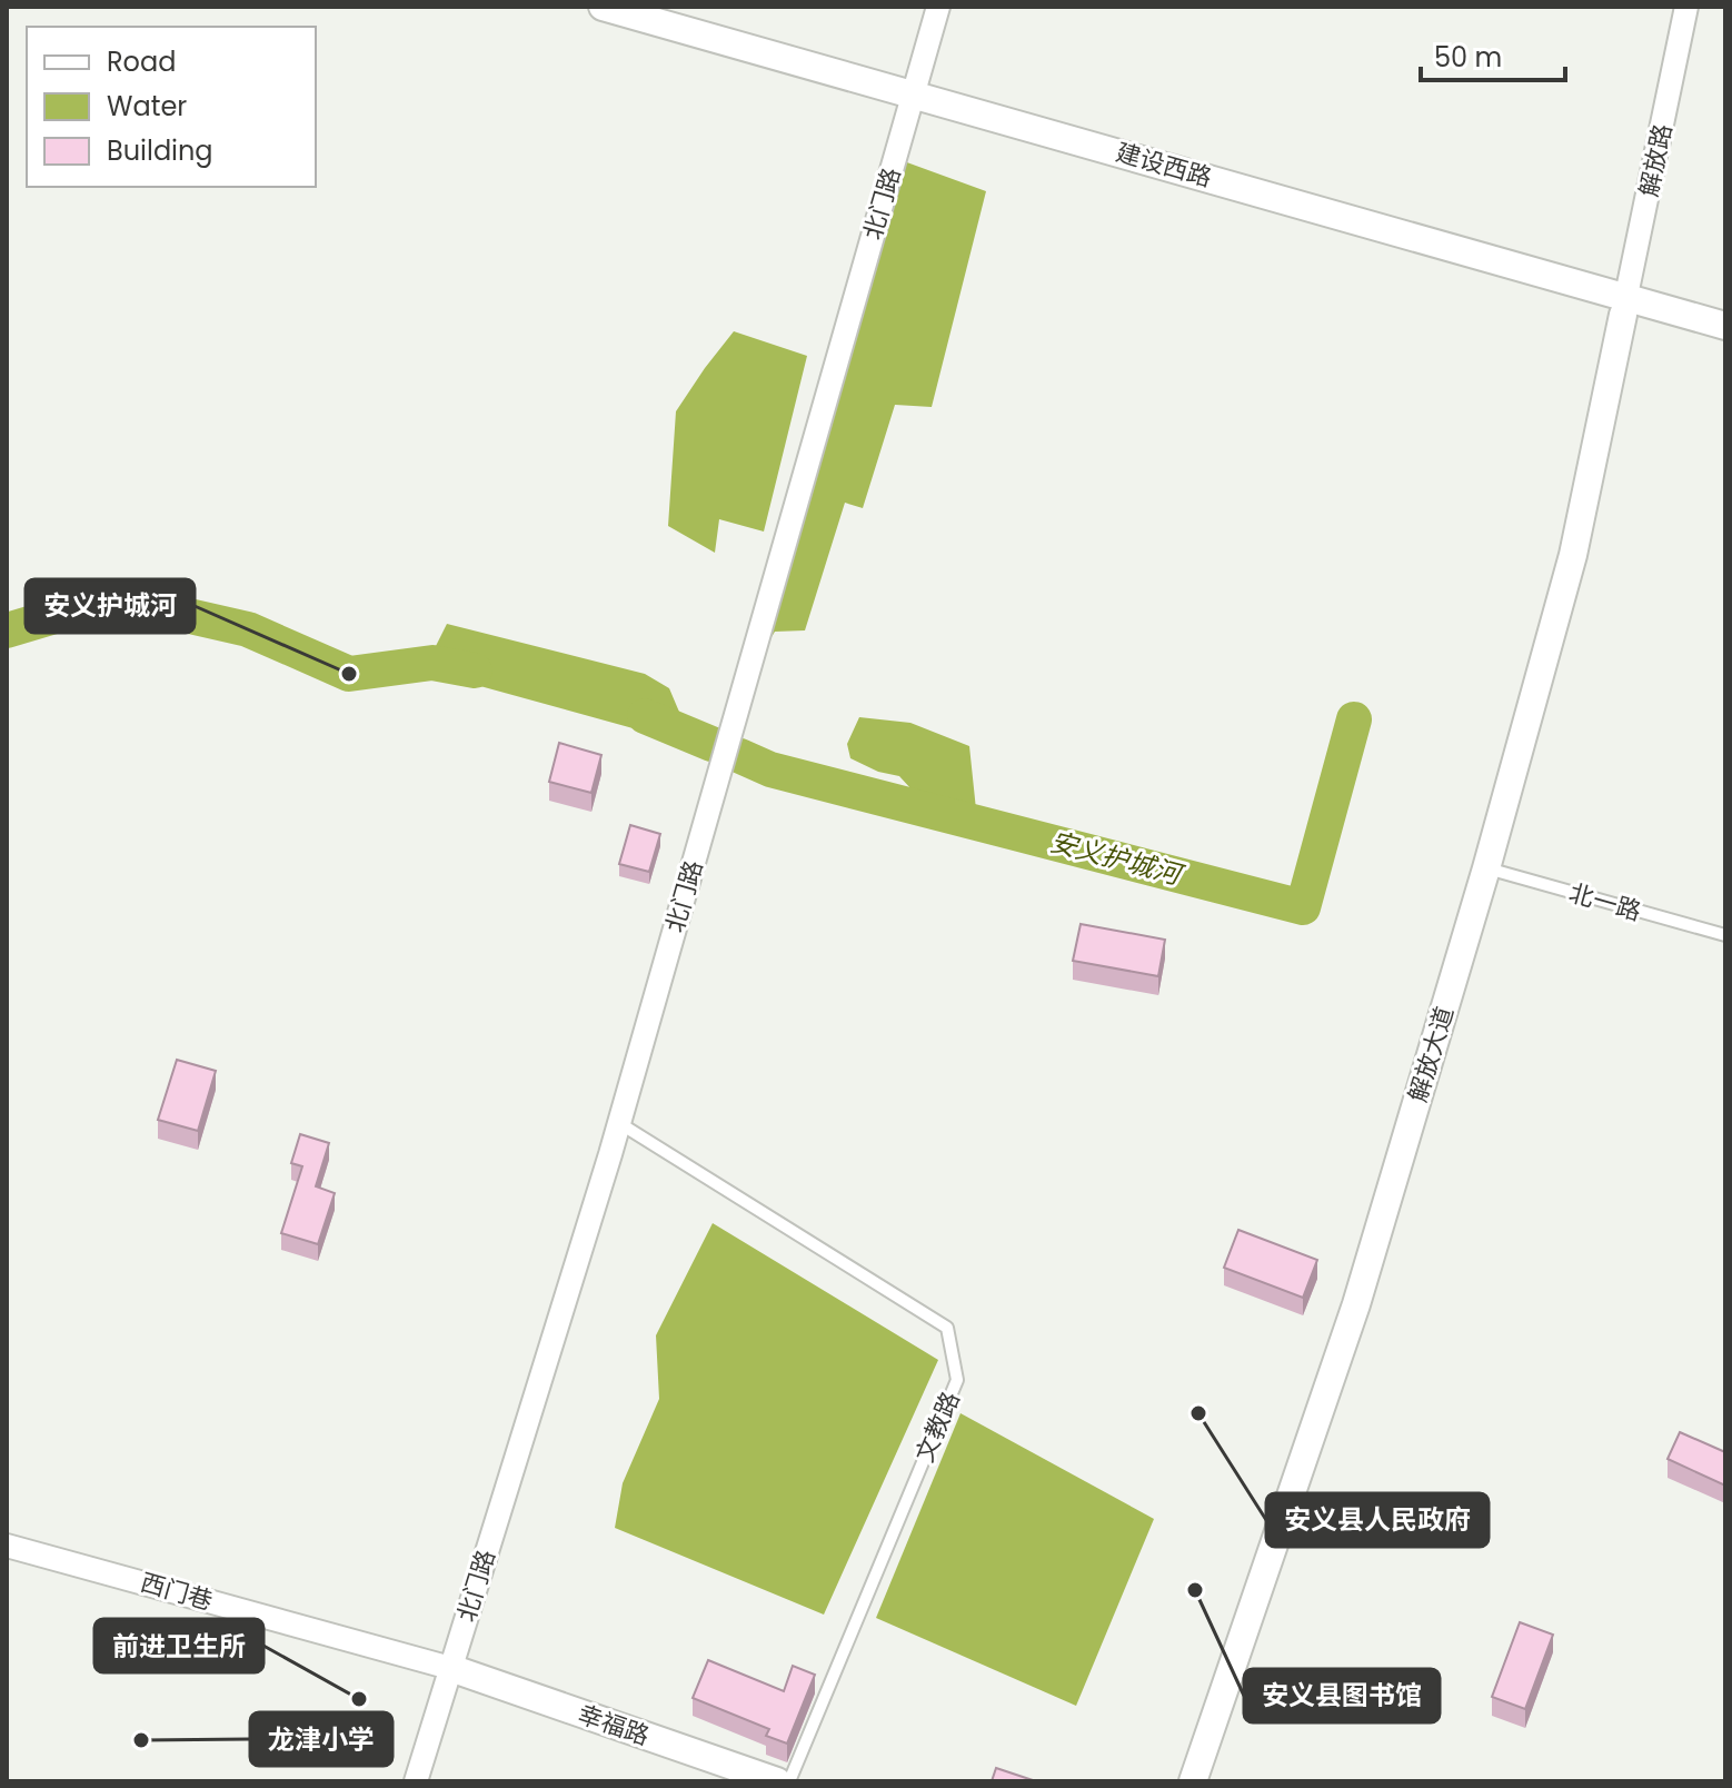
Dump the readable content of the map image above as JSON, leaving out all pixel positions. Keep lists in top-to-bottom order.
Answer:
{
  "streets": {
    "street": [
      "解放路",
      "建设西路",
      "北门路",
      "解放大道",
      "西门巷",
      "幸福路"
    ],
    "lane": ["北一路", "文教路"]
  },
  "crossings": [
    ["解放路", "建设西路"],
    ["解放路", "解放大道"],
    ["建设西路", "北门路"],
    ["建设西路", "解放大道"],
    ["北门路", "文教路"],
    ["北门路", "西门巷"],
    ["北门路", "幸福路"],
    ["北一路", "解放大道"],
    ["西门巷", "幸福路"]
  ],
  "water": ["安义护城河"],
  "places": [
    "安义护城河",
    "安义县人民政府",
    "安义县图书馆",
    "前进卫生所",
    "龙津小学"
  ],
  "legend": ["Road", "Water", "Building"],
  "scale_bar": "50 m"
}
